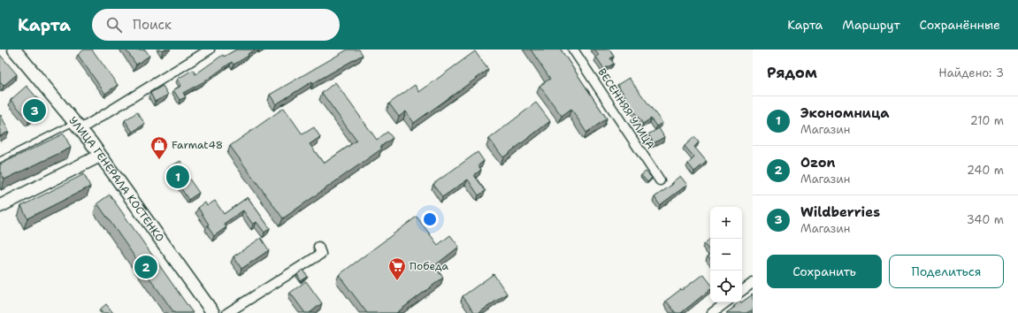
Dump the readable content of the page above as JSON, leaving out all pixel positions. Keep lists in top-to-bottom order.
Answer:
{
  "streets": {
    "main road": ["УЛИЦА ГЕНЕРАЛА КОСТЕНКО"],
    "street": ["ВЕСЕННЯЯ УЛИЦА"]
  },
  "places": {
    "shop": ["Farmat48"],
    "supermarket": ["Победа"]
  },
  "page": {
    "header": "Карта",
    "search": "Поиск",
    "nav": ["Карта", "Маршрут", "Сохранённые"],
    "heading": ["Рядом", "Найдено: 3"],
    "list": [
      {
        "mark": "1",
        "name": "Экономница",
        "note": "Магазин",
        "value": "210 m"
      },
      {
        "mark": "2",
        "name": "Ozon",
        "note": "Магазин",
        "value": "240 m"
      },
      {
        "mark": "3",
        "name": "Wildberries",
        "note": "Магазин",
        "value": "340 m"
      }
    ],
    "pins": ["3", "1", "2"],
    "map_buttons": ["+", "−"],
    "buttons": ["Сохранить", "Поделиться"]
  }
}
